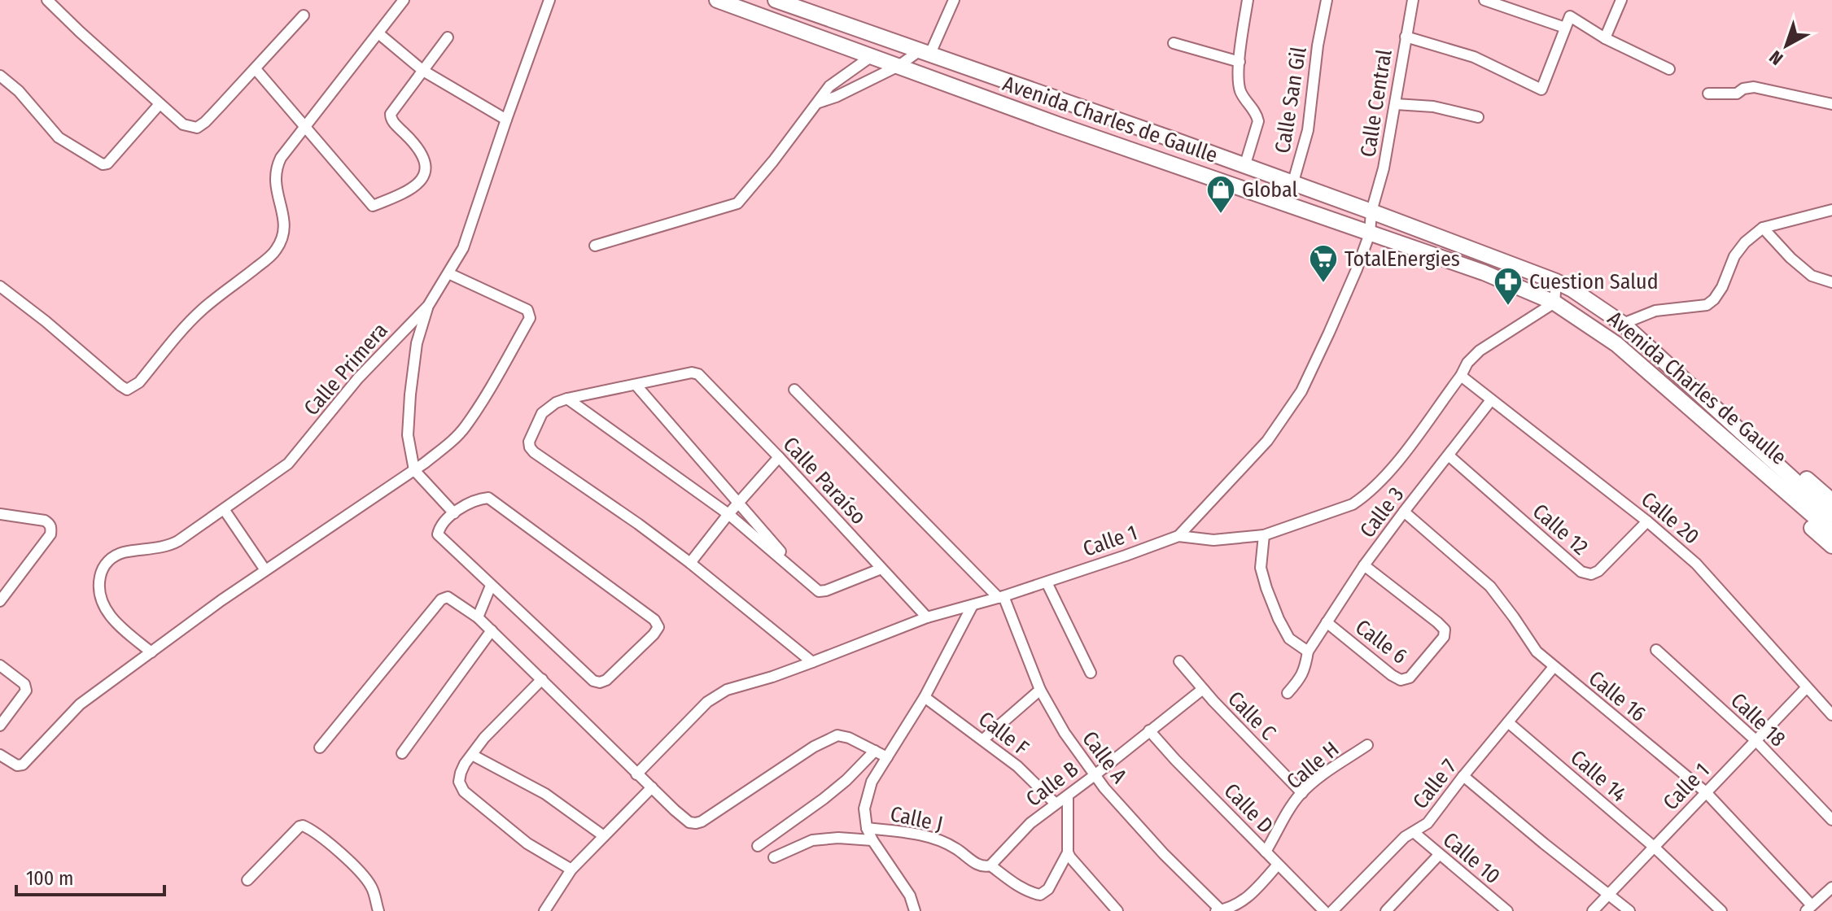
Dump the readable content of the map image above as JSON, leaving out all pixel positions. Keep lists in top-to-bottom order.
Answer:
{
  "streets": {
    "main road": ["Avenida Charles de Gaulle"],
    "street": [
      "Calle San Gil",
      "Calle Central",
      "Calle Primera",
      "Calle Paraíso",
      "Calle 3",
      "Calle 20",
      "Calle 12",
      "Calle 1",
      "Calle 6",
      "Calle 16",
      "Calle C",
      "Calle 18",
      "Calle F",
      "Calle A",
      "Calle H",
      "Calle 14",
      "Calle B",
      "Calle 7",
      "Calle D",
      "Calle J",
      "Calle 10"
    ]
  },
  "crossings": [
    ["Calle San Gil", "Avenida Charles de Gaulle"],
    ["Calle Central", "Avenida Charles de Gaulle"],
    ["Calle Central", "Calle 1"],
    ["Avenida Charles de Gaulle", "Calle 1"],
    ["Calle Paraíso", "Calle 1"],
    ["Calle 3", "Calle 20"],
    ["Calle 3", "Calle 12"],
    ["Calle 3", "Calle 6"],
    ["Calle 3", "Calle 16"],
    ["Calle 20", "Calle 12"],
    ["Calle 20", "Calle 1"],
    ["Calle 1", "Calle 16"],
    ["Calle 1", "Calle 18"],
    ["Calle 1", "Calle A"],
    ["Calle 1", "Calle 14"],
    ["Calle 16", "Calle 7"],
    ["Calle C", "Calle H"],
    ["Calle C", "Calle B"],
    ["Calle F", "Calle B"],
    ["Calle A", "Calle B"],
    ["Calle H", "Calle D"],
    ["Calle 14", "Calle 7"],
    ["Calle B", "Calle D"],
    ["Calle B", "Calle J"],
    ["Calle 7", "Calle 10"]
  ],
  "places": {
    "shop": ["Global"],
    "supermarket": ["TotalEnergies"],
    "pharmacy": ["Cuestion Salud"]
  },
  "scale_bar": "100 m",
  "north": "bottom left"
}
